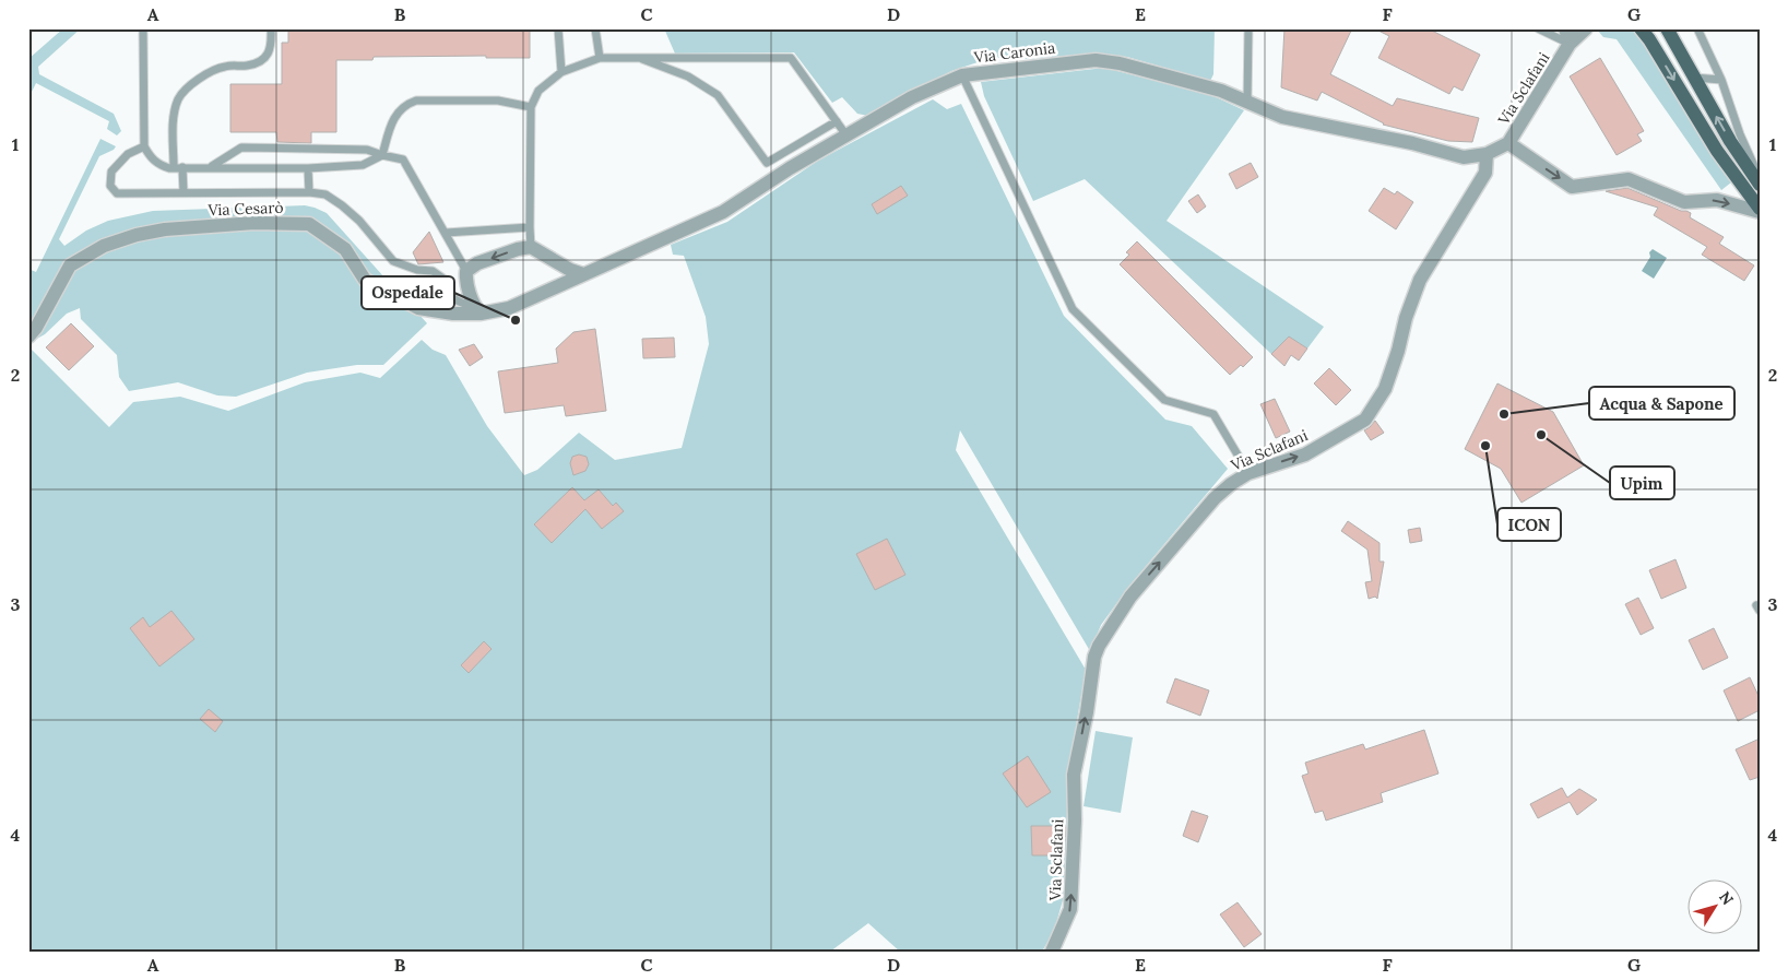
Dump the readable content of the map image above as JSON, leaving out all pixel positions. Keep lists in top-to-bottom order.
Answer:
{
  "streets": {
    "street": ["Via Caronia", "Via Sclafani", "Via Cesarò"]
  },
  "crossings": [
    ["Via Caronia", "Via Sclafani"],
    ["Via Caronia", "Via Cesarò"]
  ],
  "one_way": ["Via Sclafani"],
  "places": [
    "Ospedale",
    "Acqua & Sapone",
    "Upim",
    "ICON"
  ],
  "north": "top right",
  "grid": {
    "columns": [
      "A",
      "B",
      "C",
      "D",
      "E",
      "F",
      "G"
    ],
    "rows": [
      "1",
      "2",
      "3",
      "4"
    ]
  }
}
